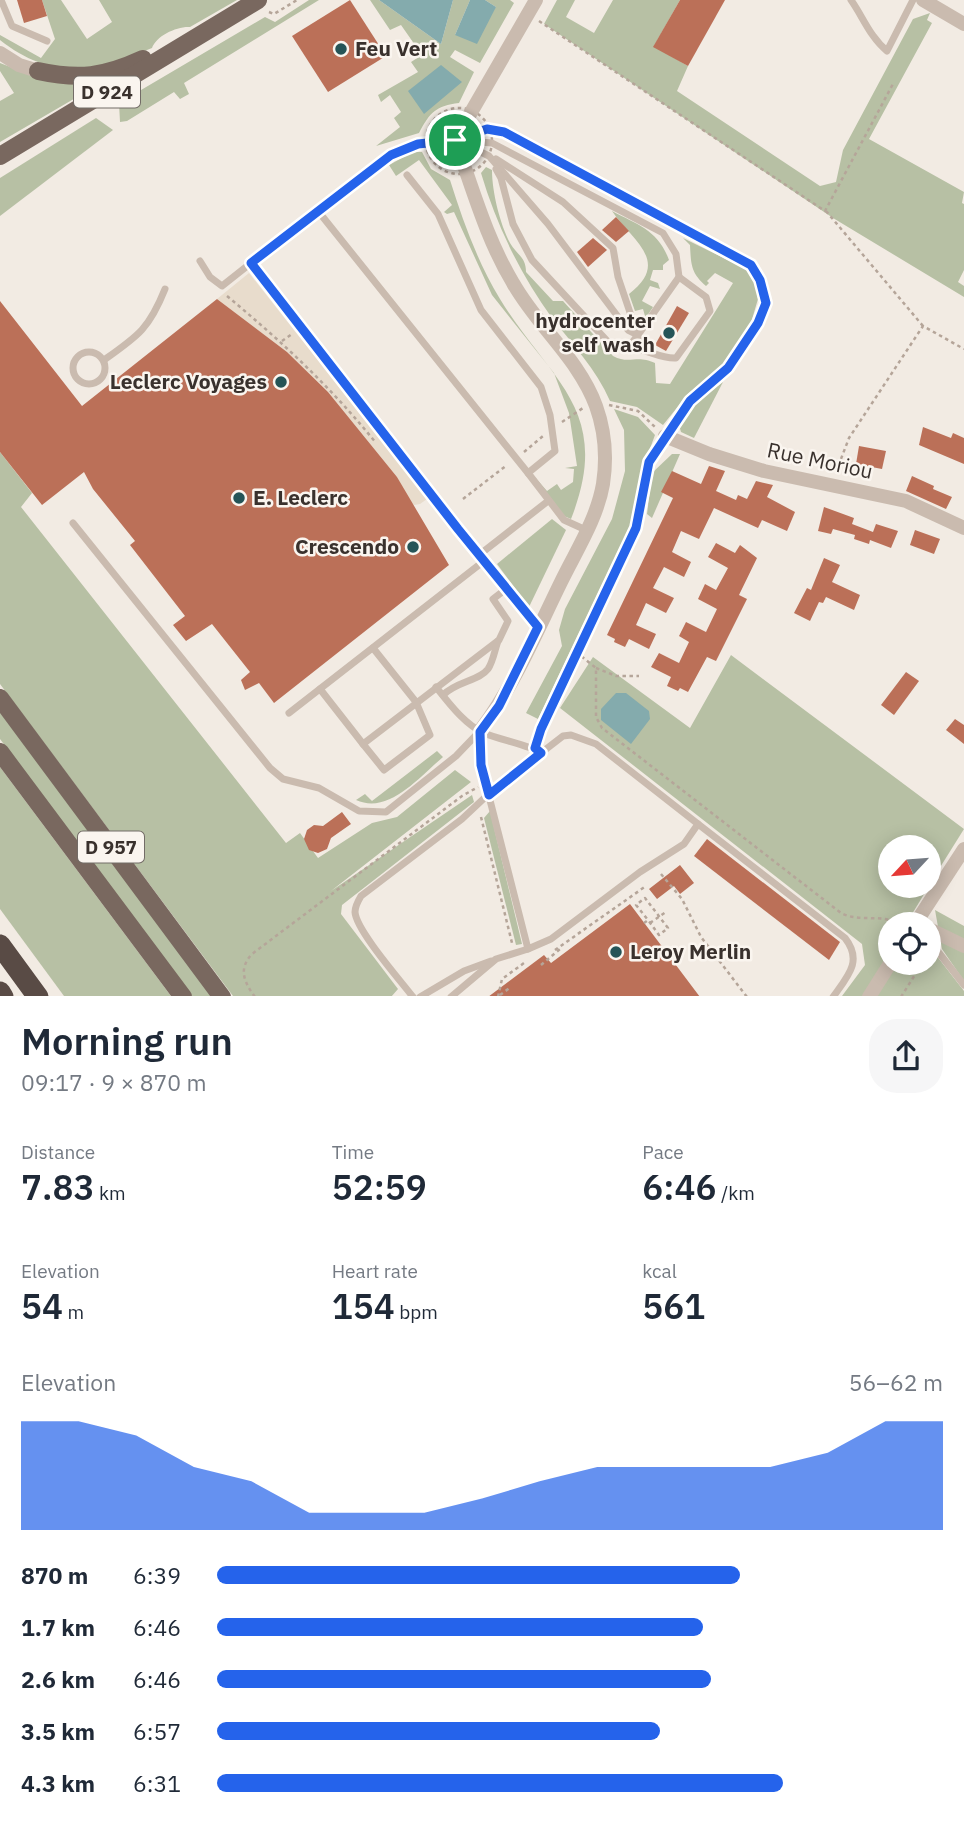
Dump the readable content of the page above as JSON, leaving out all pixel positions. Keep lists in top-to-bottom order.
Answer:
{
  "streets": {
    "main road": ["D 924", "D 957"],
    "street": ["Rue Moriou"]
  },
  "places": [
    "Feu Vert",
    "hydrocenter self wash",
    "Leclerc Voyages",
    "E. Leclerc",
    "Crescendo",
    "Leroy Merlin"
  ],
  "north": "bottom left",
  "page": {
    "heading": ["Morning run", "09:17 · 9 × 870 m"],
    "stats": [
      ["Distance", "7.83 km"],
      ["Time", "52:59"],
      ["Pace", "6:46 /km"],
      ["Elevation", "54 m"],
      ["Heart rate", "154 bpm"],
      ["kcal", "561"]
    ],
    "chart": ["Elevation", "56–62 m"],
    "list": [
      {
        "name": "870 m",
        "note": "6:39"
      },
      {
        "name": "1.7 km",
        "note": "6:46"
      },
      {
        "name": "2.6 km",
        "note": "6:46"
      },
      {
        "name": "3.5 km",
        "note": "6:57"
      },
      {
        "name": "4.3 km",
        "note": "6:31"
      }
    ]
  }
}
